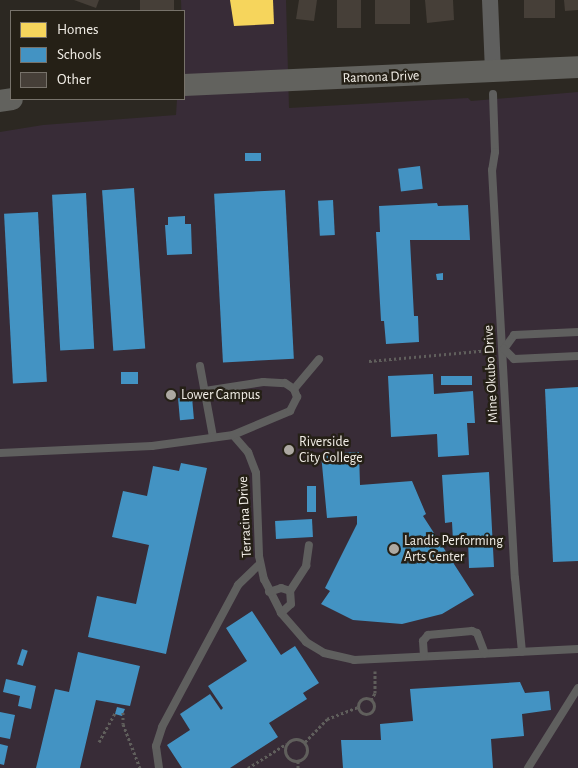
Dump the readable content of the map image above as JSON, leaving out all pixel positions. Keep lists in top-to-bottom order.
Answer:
{
  "streets": {
    "street": ["Ramona Drive"],
    "lane": ["Mine Okubo Drive", "Terracina Drive"]
  },
  "crossings": [
    ["Ramona Drive", "Mine Okubo Drive"],
    ["Mine Okubo Drive", "Terracina Drive"]
  ],
  "places": ["Lower Campus", "Riverside City College", "Landis Performing Arts Center"],
  "legend": ["Homes", "Schools", "Other"]
}
